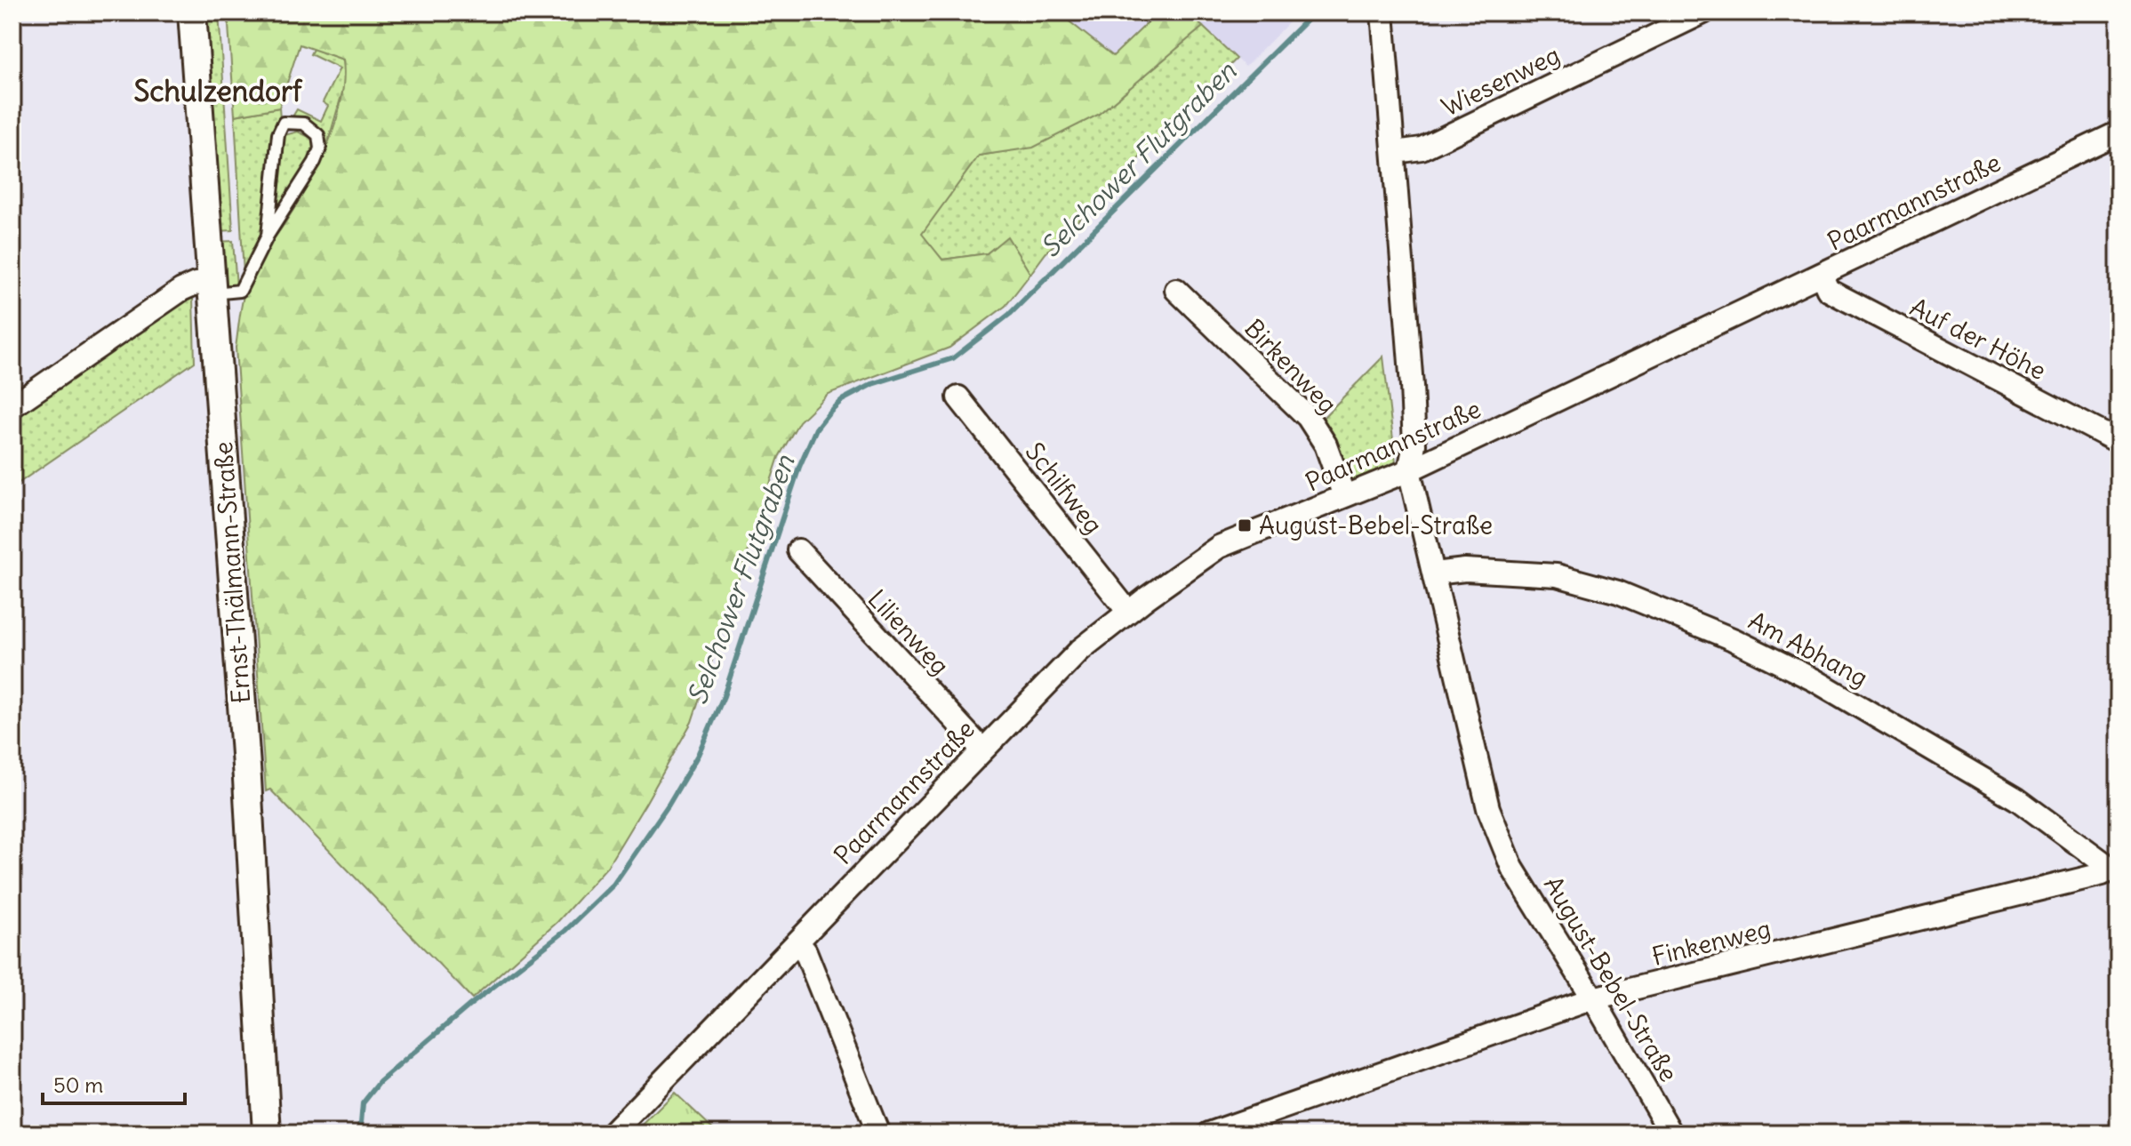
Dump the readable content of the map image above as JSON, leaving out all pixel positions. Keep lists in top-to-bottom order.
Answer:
{
  "streets": {
    "street": [
      "Wiesenweg",
      "Paarmannstraße",
      "Auf der Höhe",
      "Birkenweg",
      "Schilfweg",
      "Ernst-Thälmann-Straße",
      "Lilienweg",
      "Am Abhang",
      "Finkenweg",
      "August-Bebel-Straße"
    ]
  },
  "crossings": [
    ["Wiesenweg", "August-Bebel-Straße"],
    ["Paarmannstraße", "Auf der Höhe"],
    ["Paarmannstraße", "Birkenweg"],
    ["Paarmannstraße", "Schilfweg"],
    ["Paarmannstraße", "Lilienweg"],
    ["Paarmannstraße", "August-Bebel-Straße"],
    ["Am Abhang", "Finkenweg"],
    ["Am Abhang", "August-Bebel-Straße"],
    ["Finkenweg", "August-Bebel-Straße"]
  ],
  "districts": ["Schulzendorf"],
  "water": ["Selchower Flutgraben"],
  "places": {
    "transit": ["August-Bebel-Straße"]
  },
  "scale_bar": "50 m"
}
